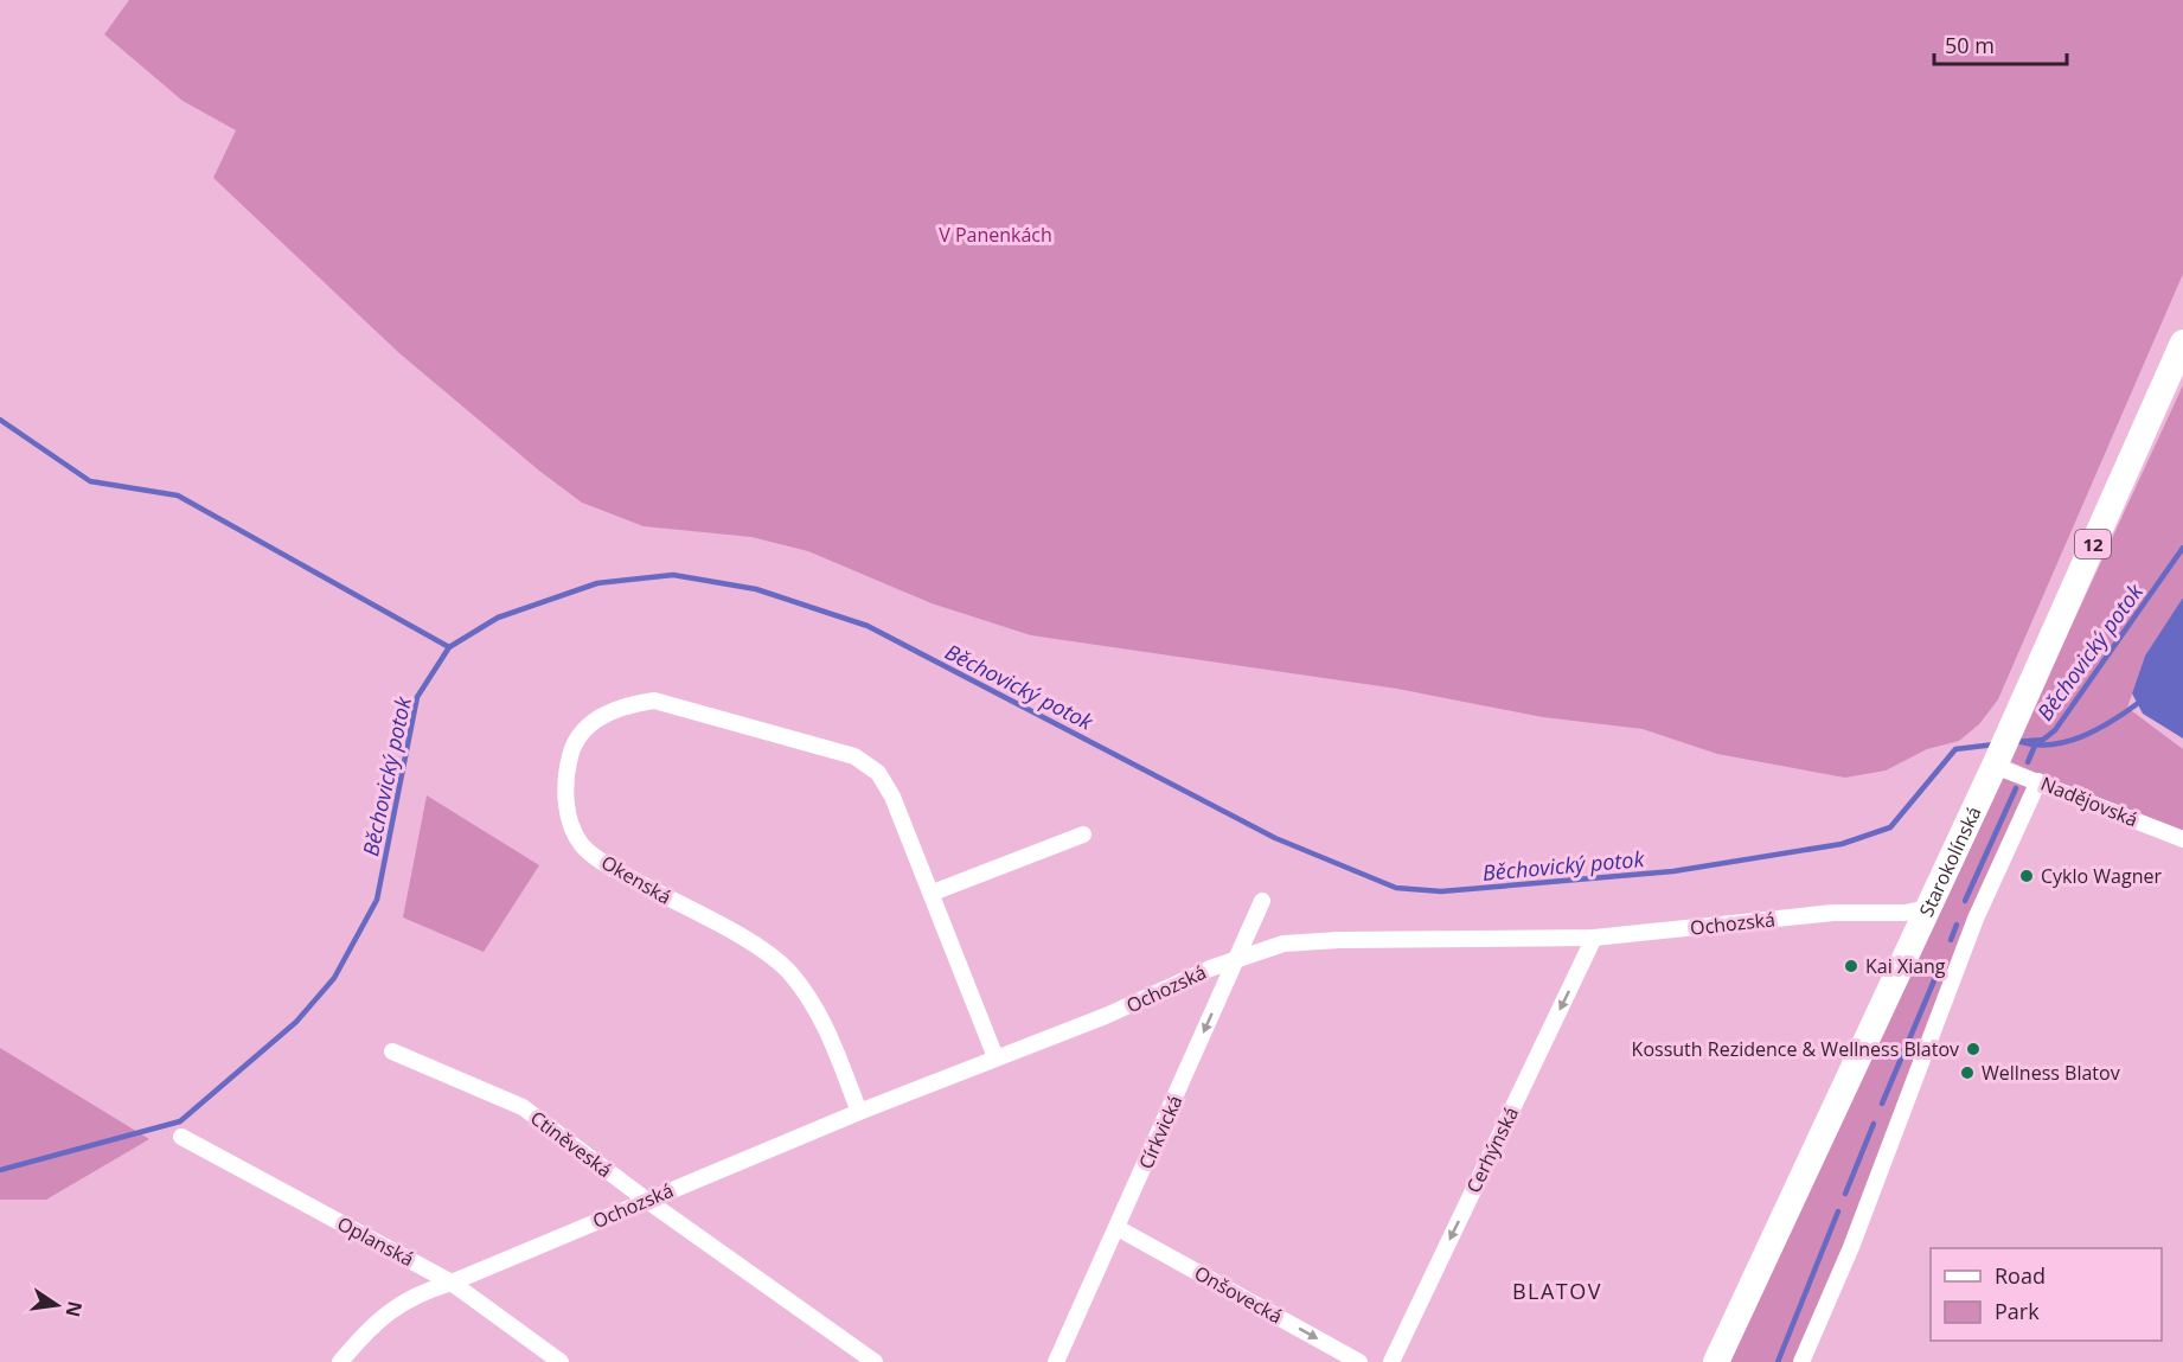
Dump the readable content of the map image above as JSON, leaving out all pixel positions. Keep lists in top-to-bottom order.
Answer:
{
  "streets": {
    "main road": ["12", "Starokolínská"],
    "street": [
      "Nadějovská",
      "Okenská",
      "Ochozská",
      "Církvická",
      "Ctiněveská",
      "Cerhýnská",
      "Oplanská",
      "Onšovecká"
    ]
  },
  "crossings": [
    ["Nadějovská", "Starokolínská"],
    ["Starokolínská", "Ochozská"],
    ["Okenská", "Ochozská"],
    ["Ochozská", "Církvická"],
    ["Ochozská", "Ctiněveská"],
    ["Ochozská", "Cerhýnská"],
    ["Ochozská", "Oplanská"],
    ["Církvická", "Onšovecká"]
  ],
  "one_way": ["Církvická", "Cerhýnská", "Onšovecká"],
  "districts": ["BLATOV"],
  "water": ["Běchovický potok"],
  "parks": ["V Panenkách"],
  "places": [
    "Cyklo Wagner",
    "Kai Xiang",
    "Kossuth Rezidence & Wellness Blatov",
    "Wellness Blatov"
  ],
  "legend": ["Road", "Park"],
  "scale_bar": "50 m",
  "north": "right"
}
